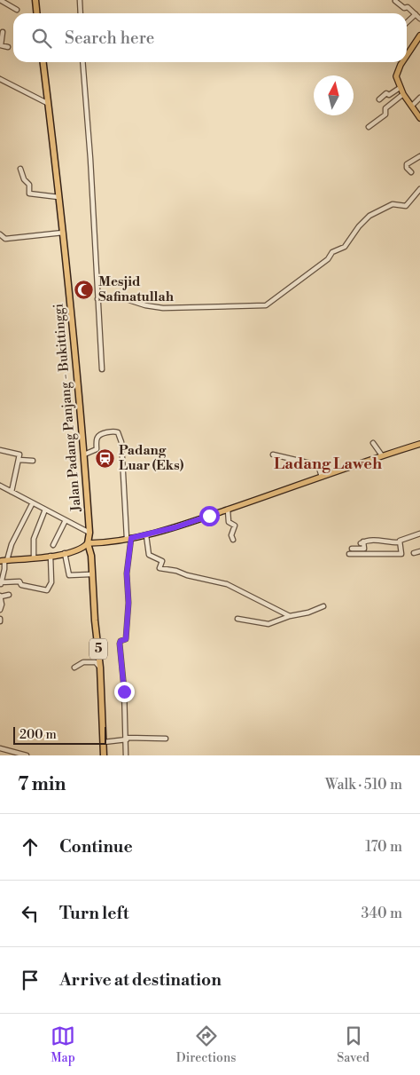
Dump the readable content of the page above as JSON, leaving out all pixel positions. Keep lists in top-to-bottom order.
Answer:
{
  "streets": {
    "highway": ["Jalan Padang Panjang - Bukittinggi", "5"]
  },
  "districts": ["Ladang Laweh"],
  "places": {
    "mosque": ["Mesjid Safinatullah"],
    "station": ["Padang Luar (Eks)"]
  },
  "scale_bar": "200 m",
  "north": "top",
  "page": {
    "search": "Search here",
    "scale": "200 m",
    "heading": ["7 min", "Walk · 510 m"],
    "list": [
      ["Continue", "170 m"],
      ["Turn left", "340 m"],
      "Arrive at destination"
    ],
    "nav": ["Map", "Directions", "Saved"]
  }
}
